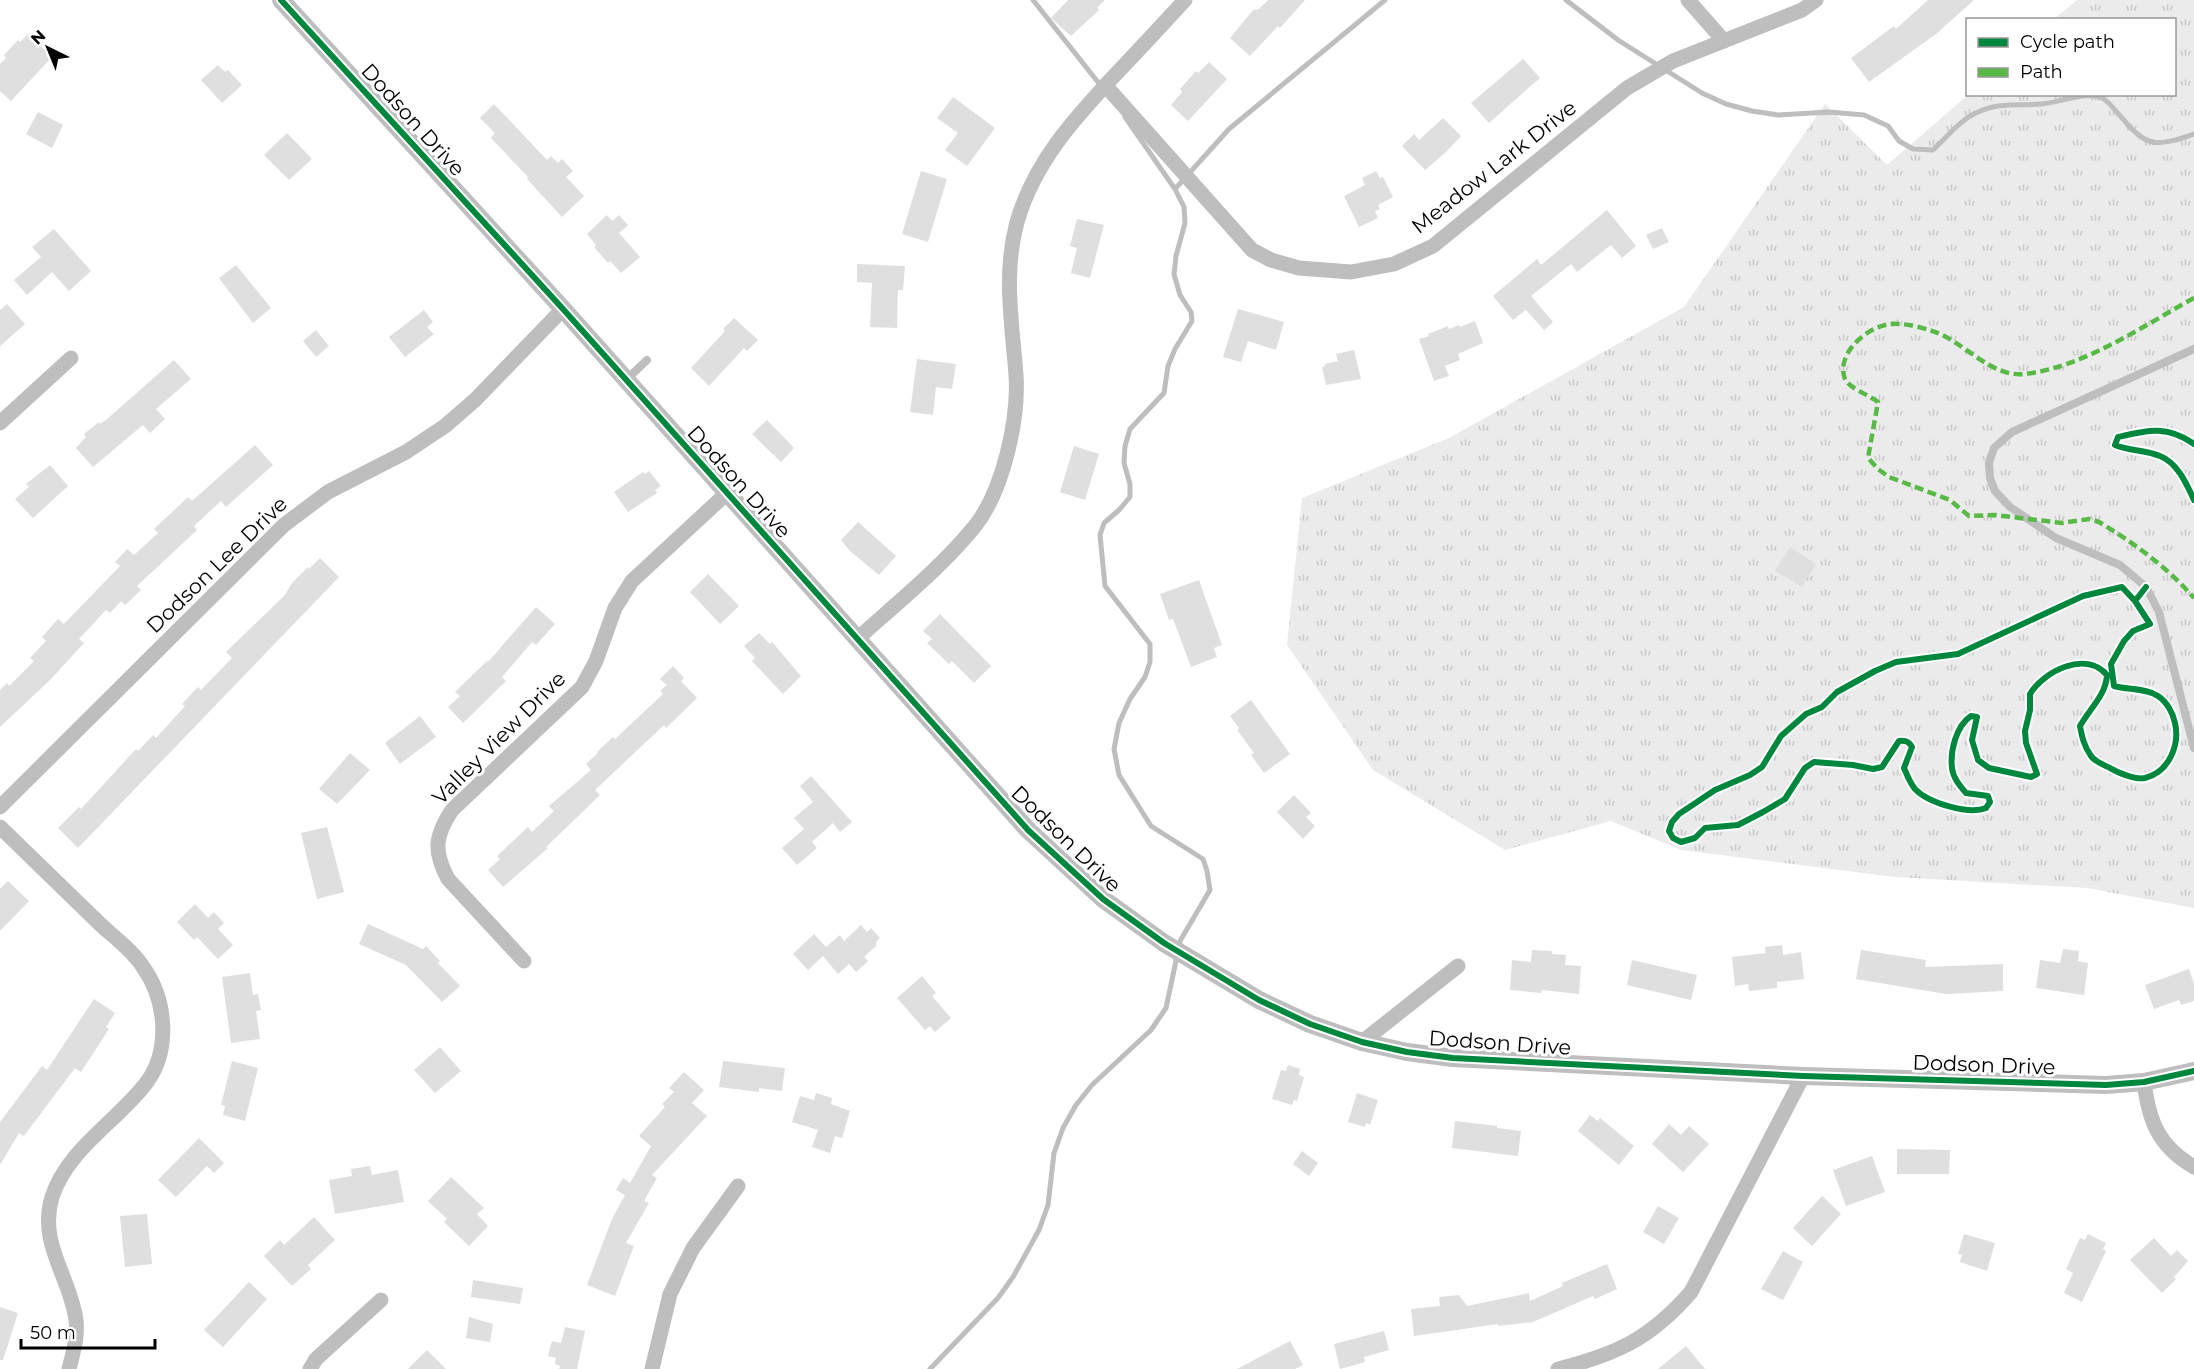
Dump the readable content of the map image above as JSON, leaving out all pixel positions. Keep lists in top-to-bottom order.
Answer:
{
  "streets": {
    "street": [
      "Dodson Drive",
      "Meadow Lark Drive",
      "Dodson Lee Drive",
      "Valley View Drive"
    ]
  },
  "crossings": [
    ["Dodson Drive", "Dodson Lee Drive"],
    ["Dodson Drive", "Valley View Drive"]
  ],
  "legend": ["Cycle path", "Path"],
  "scale_bar": "50 m",
  "north": "top left"
}
